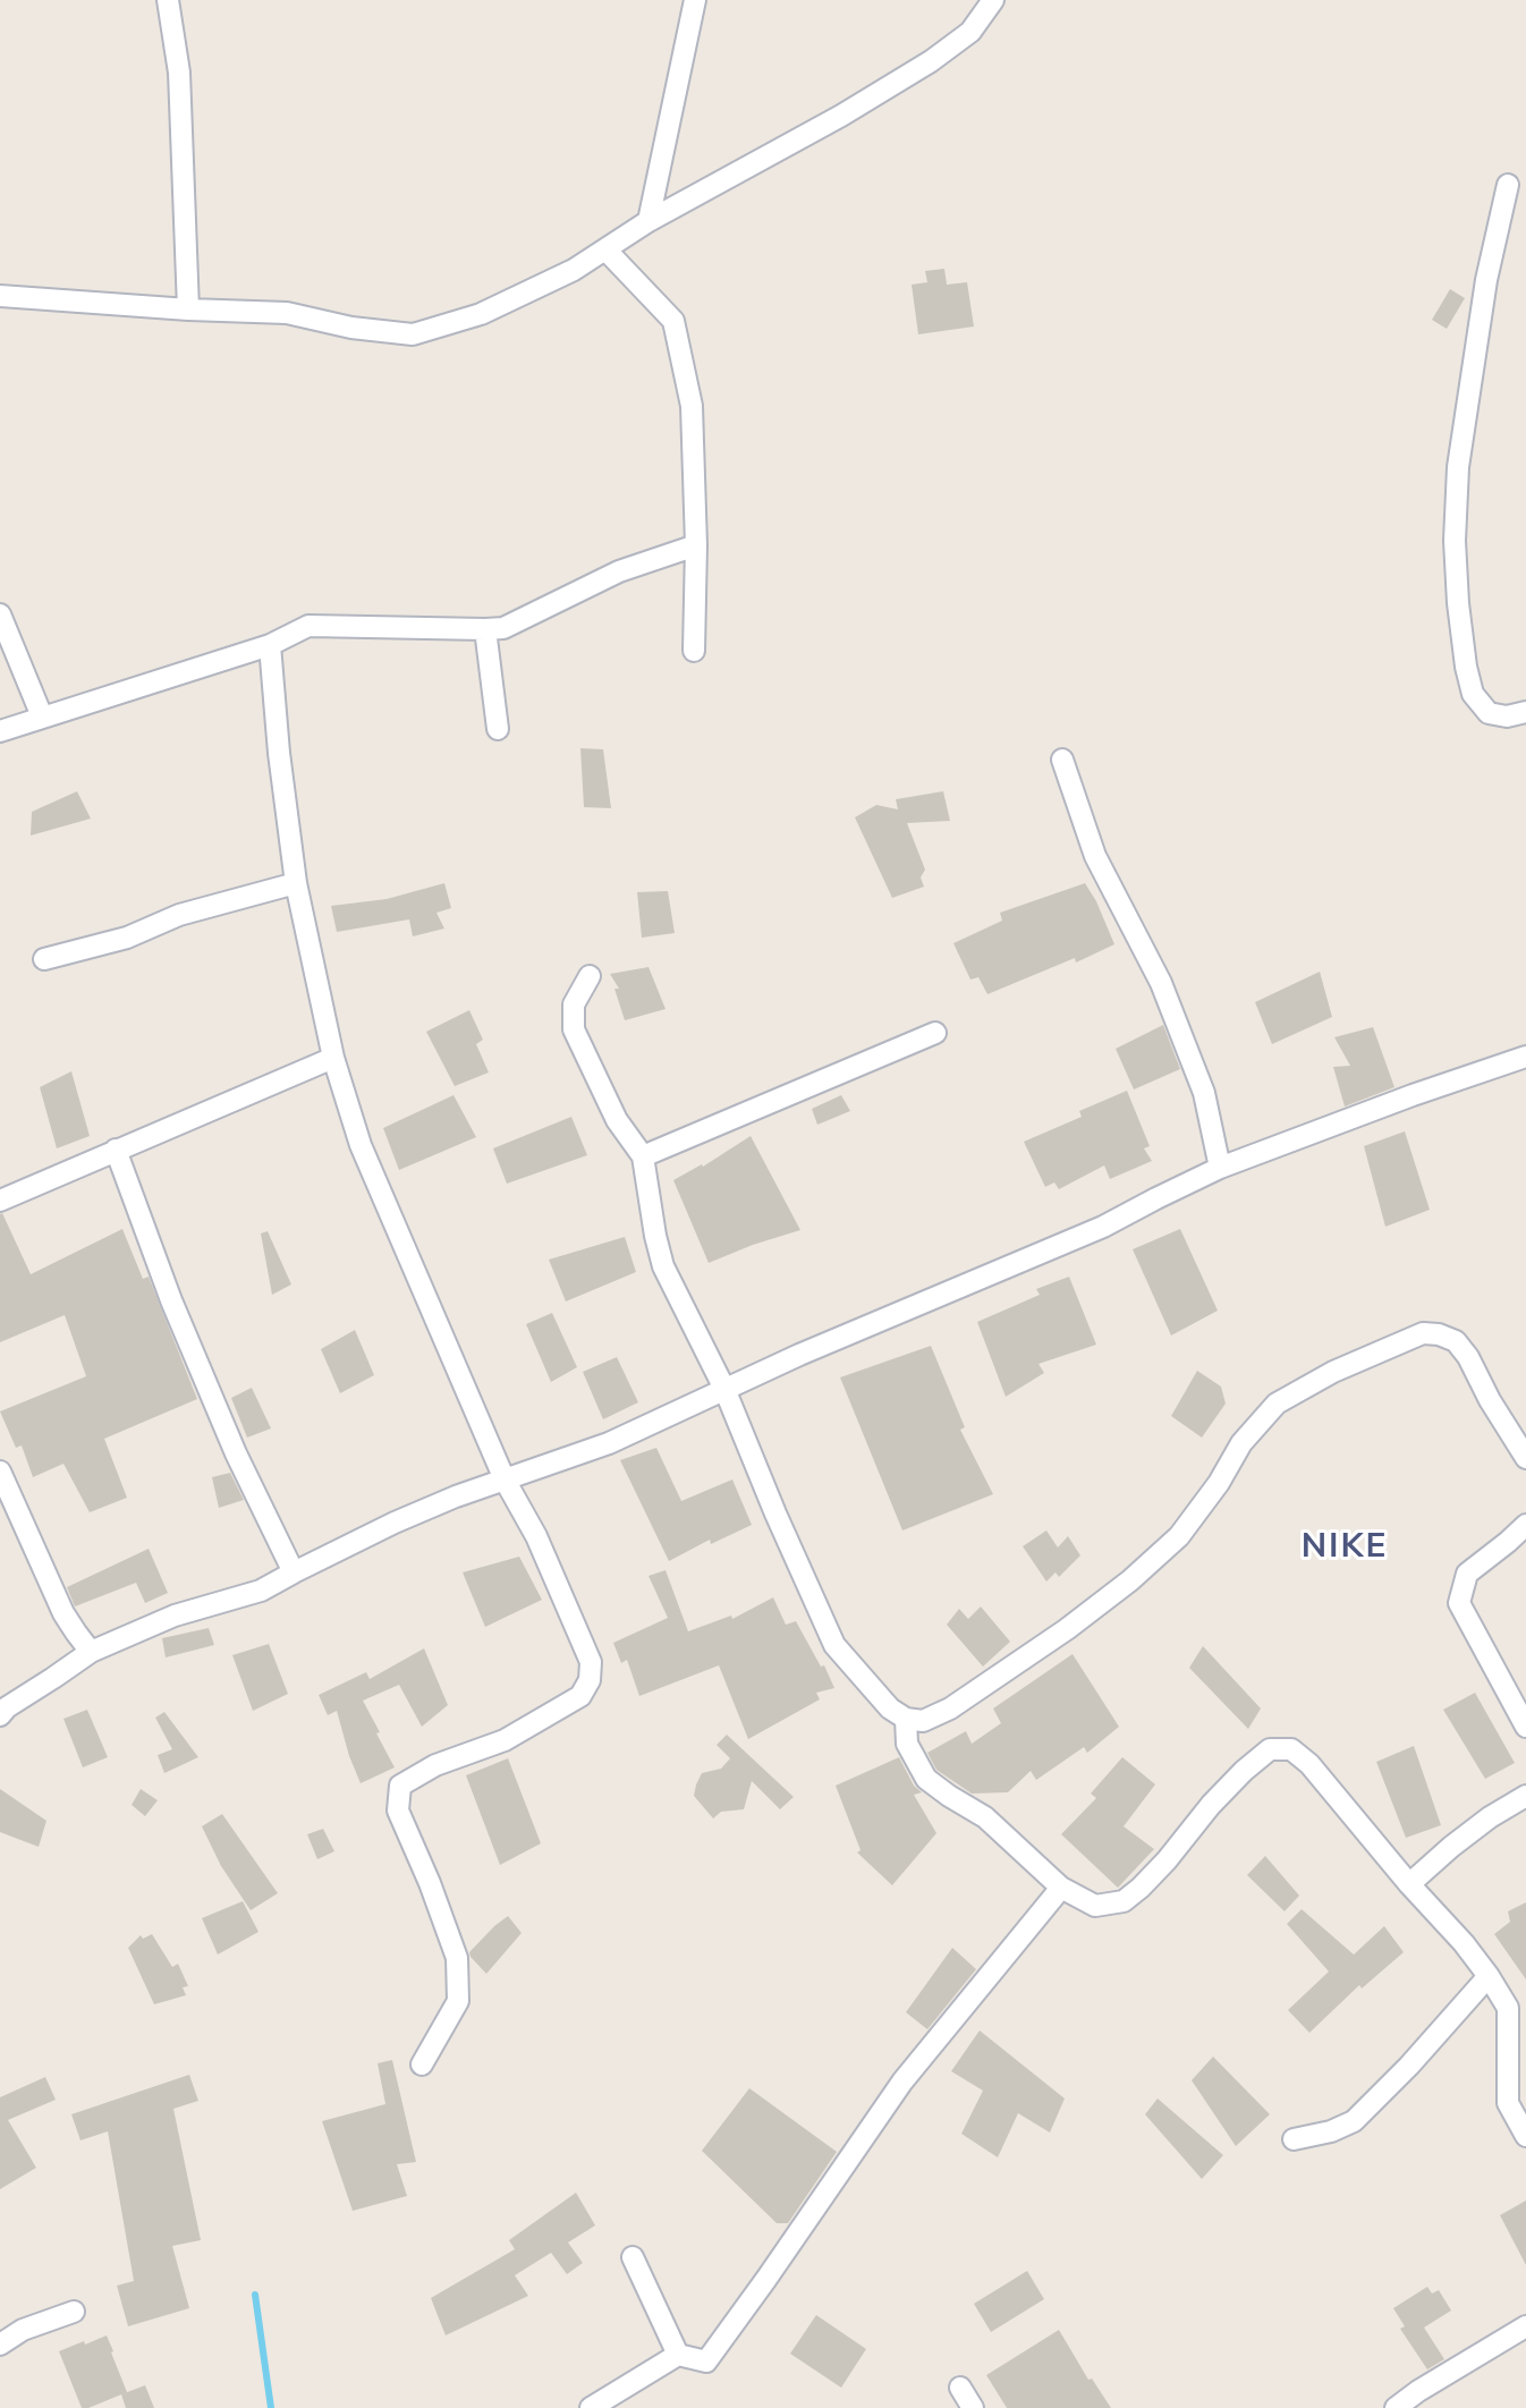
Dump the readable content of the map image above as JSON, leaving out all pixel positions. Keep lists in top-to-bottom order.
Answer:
{
  "districts": ["NIKE"]
}
